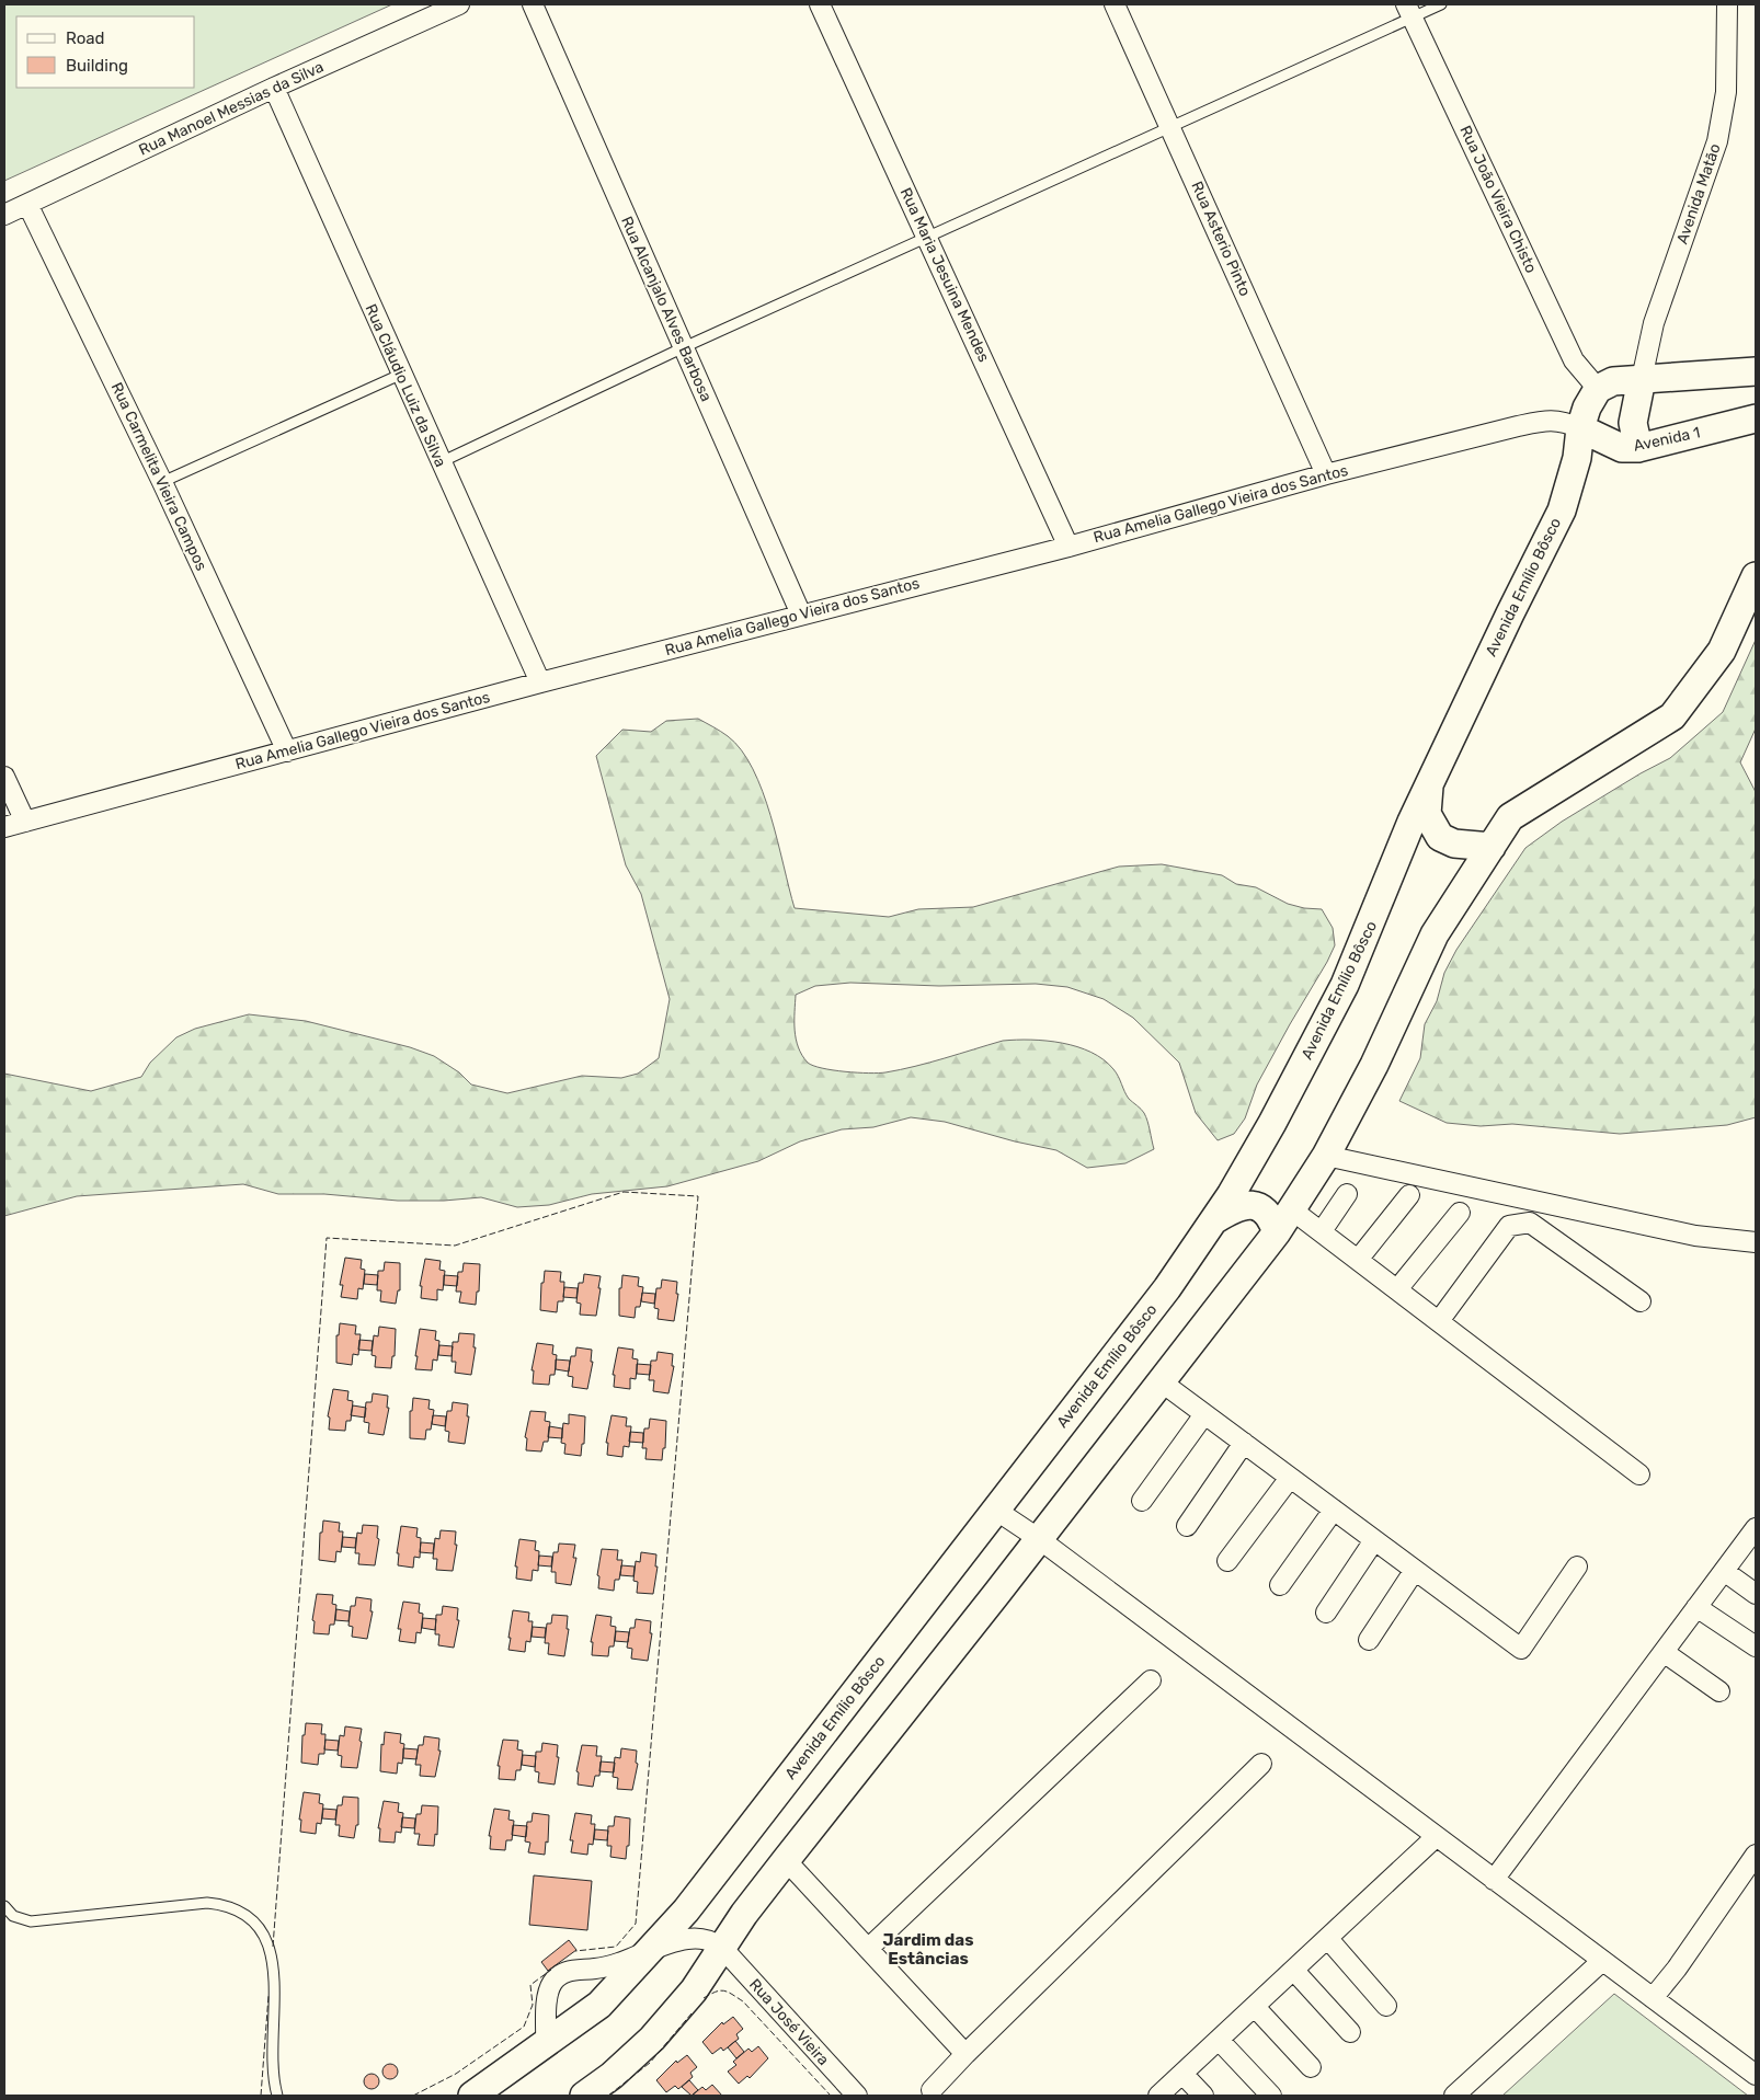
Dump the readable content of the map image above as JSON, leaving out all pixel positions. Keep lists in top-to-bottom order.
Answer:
{
  "streets": {
    "main road": ["Avenida 1", "Avenida Emílio Bôsco"],
    "street": [
      "Rua Manoel Messias da Silva",
      "Avenida Matão",
      "Rua João Vieira Chisto",
      "Rua Asterio Pinto",
      "Rua Maria Jesuina Mendes",
      "Rua Alcanjalo Alves Barbosa",
      "Rua Cláudio Luiz da Silva",
      "Rua Carmelita Vieira Campos",
      "Rua Amelia Gallego Vieira dos Santos",
      "Rua José Vieira"
    ]
  },
  "crossings": [
    ["Rua Manoel Messias da Silva", "Rua Cláudio Luiz da Silva"],
    ["Rua Manoel Messias da Silva", "Rua Carmelita Vieira Campos"],
    ["Rua João Vieira Chisto", "Avenida Emílio Bôsco"],
    ["Rua Asterio Pinto", "Rua Amelia Gallego Vieira dos Santos"],
    ["Rua Maria Jesuina Mendes", "Rua Amelia Gallego Vieira dos Santos"],
    ["Rua Alcanjalo Alves Barbosa", "Rua Amelia Gallego Vieira dos Santos"],
    ["Rua Cláudio Luiz da Silva", "Rua Amelia Gallego Vieira dos Santos"],
    ["Avenida 1", "Rua Amelia Gallego Vieira dos Santos"],
    ["Avenida 1", "Avenida Emílio Bôsco"],
    ["Rua Carmelita Vieira Campos", "Rua Amelia Gallego Vieira dos Santos"],
    ["Rua Amelia Gallego Vieira dos Santos", "Avenida Emílio Bôsco"]
  ],
  "districts": ["Jardim das Estâncias"],
  "legend": ["Road", "Building"]
}
